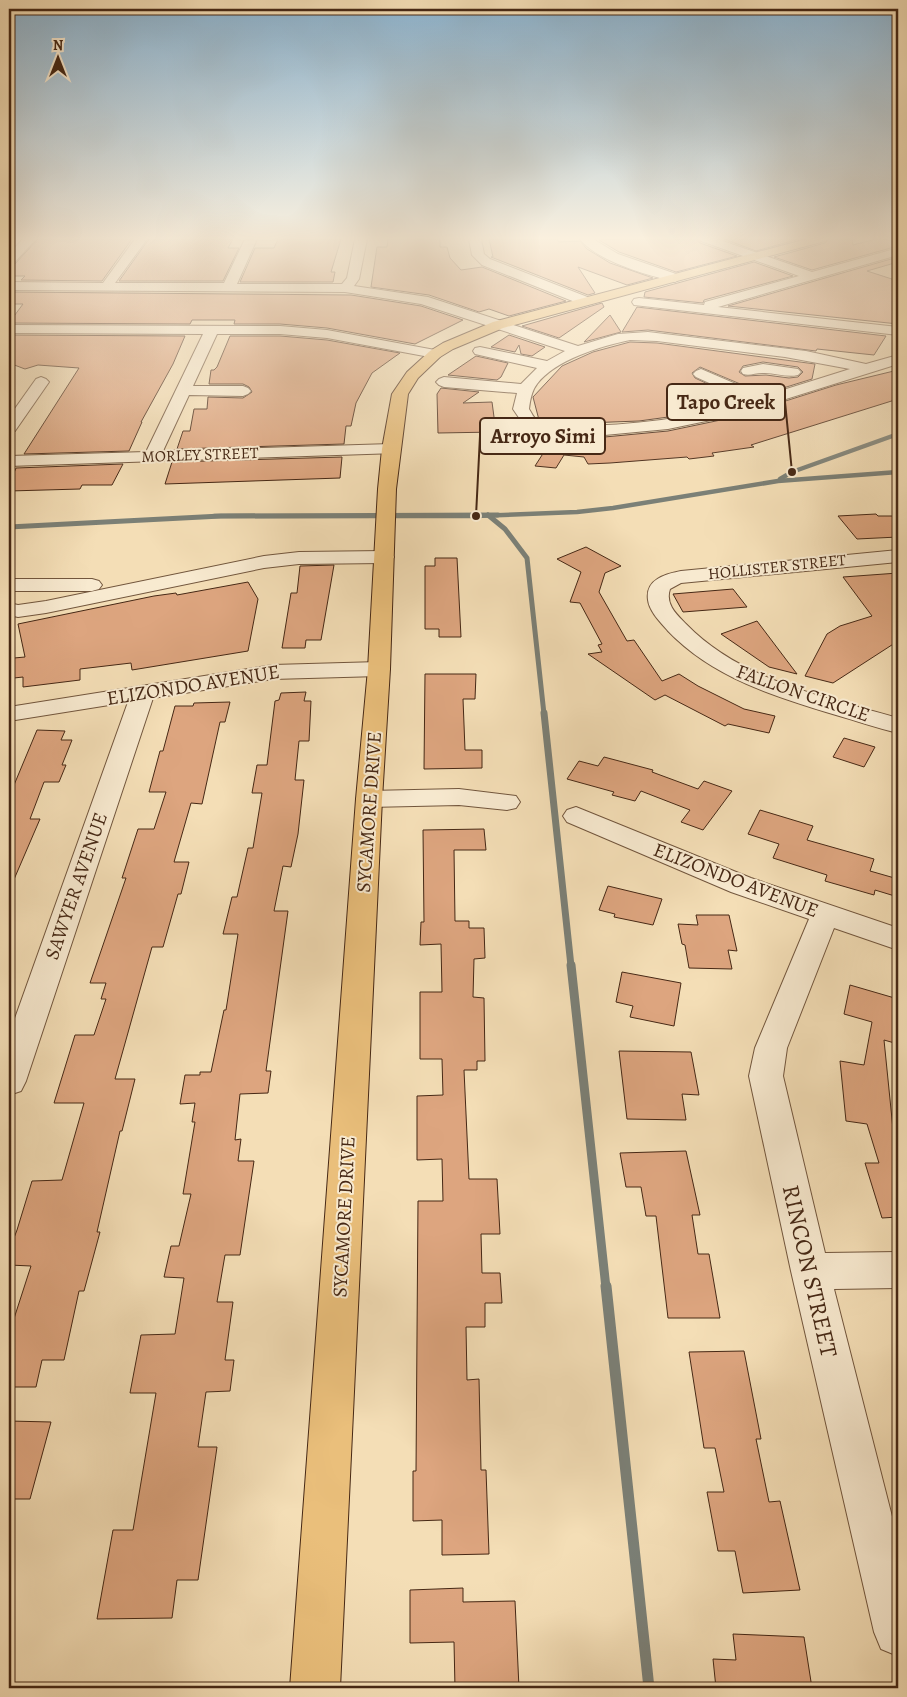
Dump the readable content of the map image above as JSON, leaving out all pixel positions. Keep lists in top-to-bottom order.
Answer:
{
  "streets": {
    "main road": ["SYCAMORE DRIVE"],
    "street": [
      "MORLEY STREET",
      "HOLLISTER STREET",
      "ELIZONDO AVENUE",
      "FALLON CIRCLE",
      "SAWYER AVENUE",
      "RINCON STREET"
    ]
  },
  "crossings": [
    ["MORLEY STREET", "SYCAMORE DRIVE"],
    ["HOLLISTER STREET", "FALLON CIRCLE"],
    ["ELIZONDO AVENUE", "SYCAMORE DRIVE"],
    ["ELIZONDO AVENUE", "SAWYER AVENUE"],
    ["ELIZONDO AVENUE", "RINCON STREET"]
  ],
  "places": ["Tapo Creek", "Arroyo Simi"],
  "north": "top"
}
